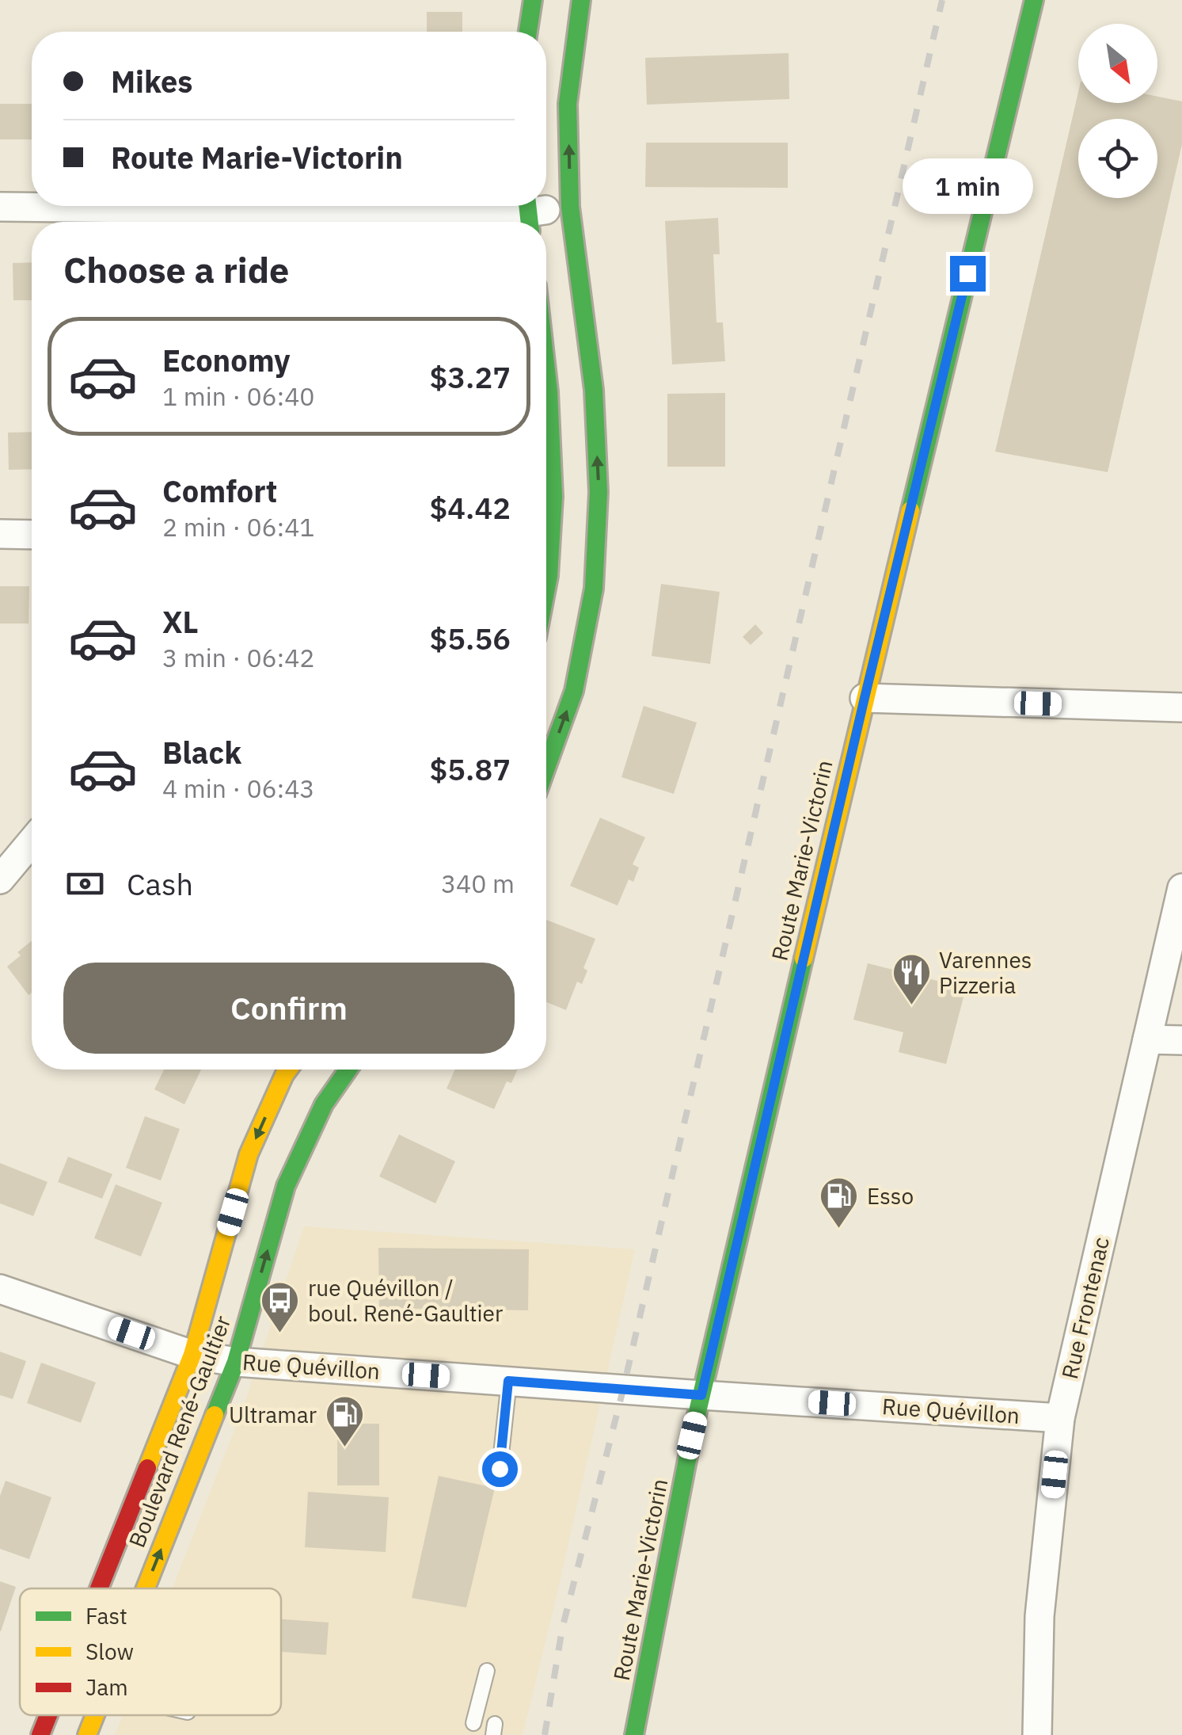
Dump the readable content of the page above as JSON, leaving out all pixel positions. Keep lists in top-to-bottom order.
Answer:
{
  "streets": {
    "street": [
      "Route Marie-Victorin",
      "Rue Frontenac",
      "Rue Quévillon",
      "Boulevard René-Gaultier"
    ]
  },
  "crossings": [
    ["Route Marie-Victorin", "Rue Quévillon"],
    ["Rue Frontenac", "Rue Quévillon"],
    ["Rue Quévillon", "Boulevard René-Gaultier"]
  ],
  "places": {
    "restaurant": ["Varennes Pizzeria"],
    "fuel station": ["Esso", "Ultramar"],
    "bus stop": ["rue Quévillon / boul. René-Gaultier"]
  },
  "legend": ["Fast", "Slow", "Jam"],
  "north": "bottom right",
  "page": {
    "banner": ["Mikes", "Route Marie-Victorin"],
    "bubble": "1 min",
    "heading": "Choose a ride",
    "list": [
      {
        "name": "Economy",
        "note": "1 min · 06:40",
        "value": "$3.27"
      },
      {
        "name": "Comfort",
        "note": "2 min · 06:41",
        "value": "$4.42"
      },
      {
        "name": "XL",
        "note": "3 min · 06:42",
        "value": "$5.56"
      },
      {
        "name": "Black",
        "note": "4 min · 06:43",
        "value": "$5.87"
      }
    ],
    "pay": ["Cash", "340 m"],
    "buttons": "Confirm"
  }
}
